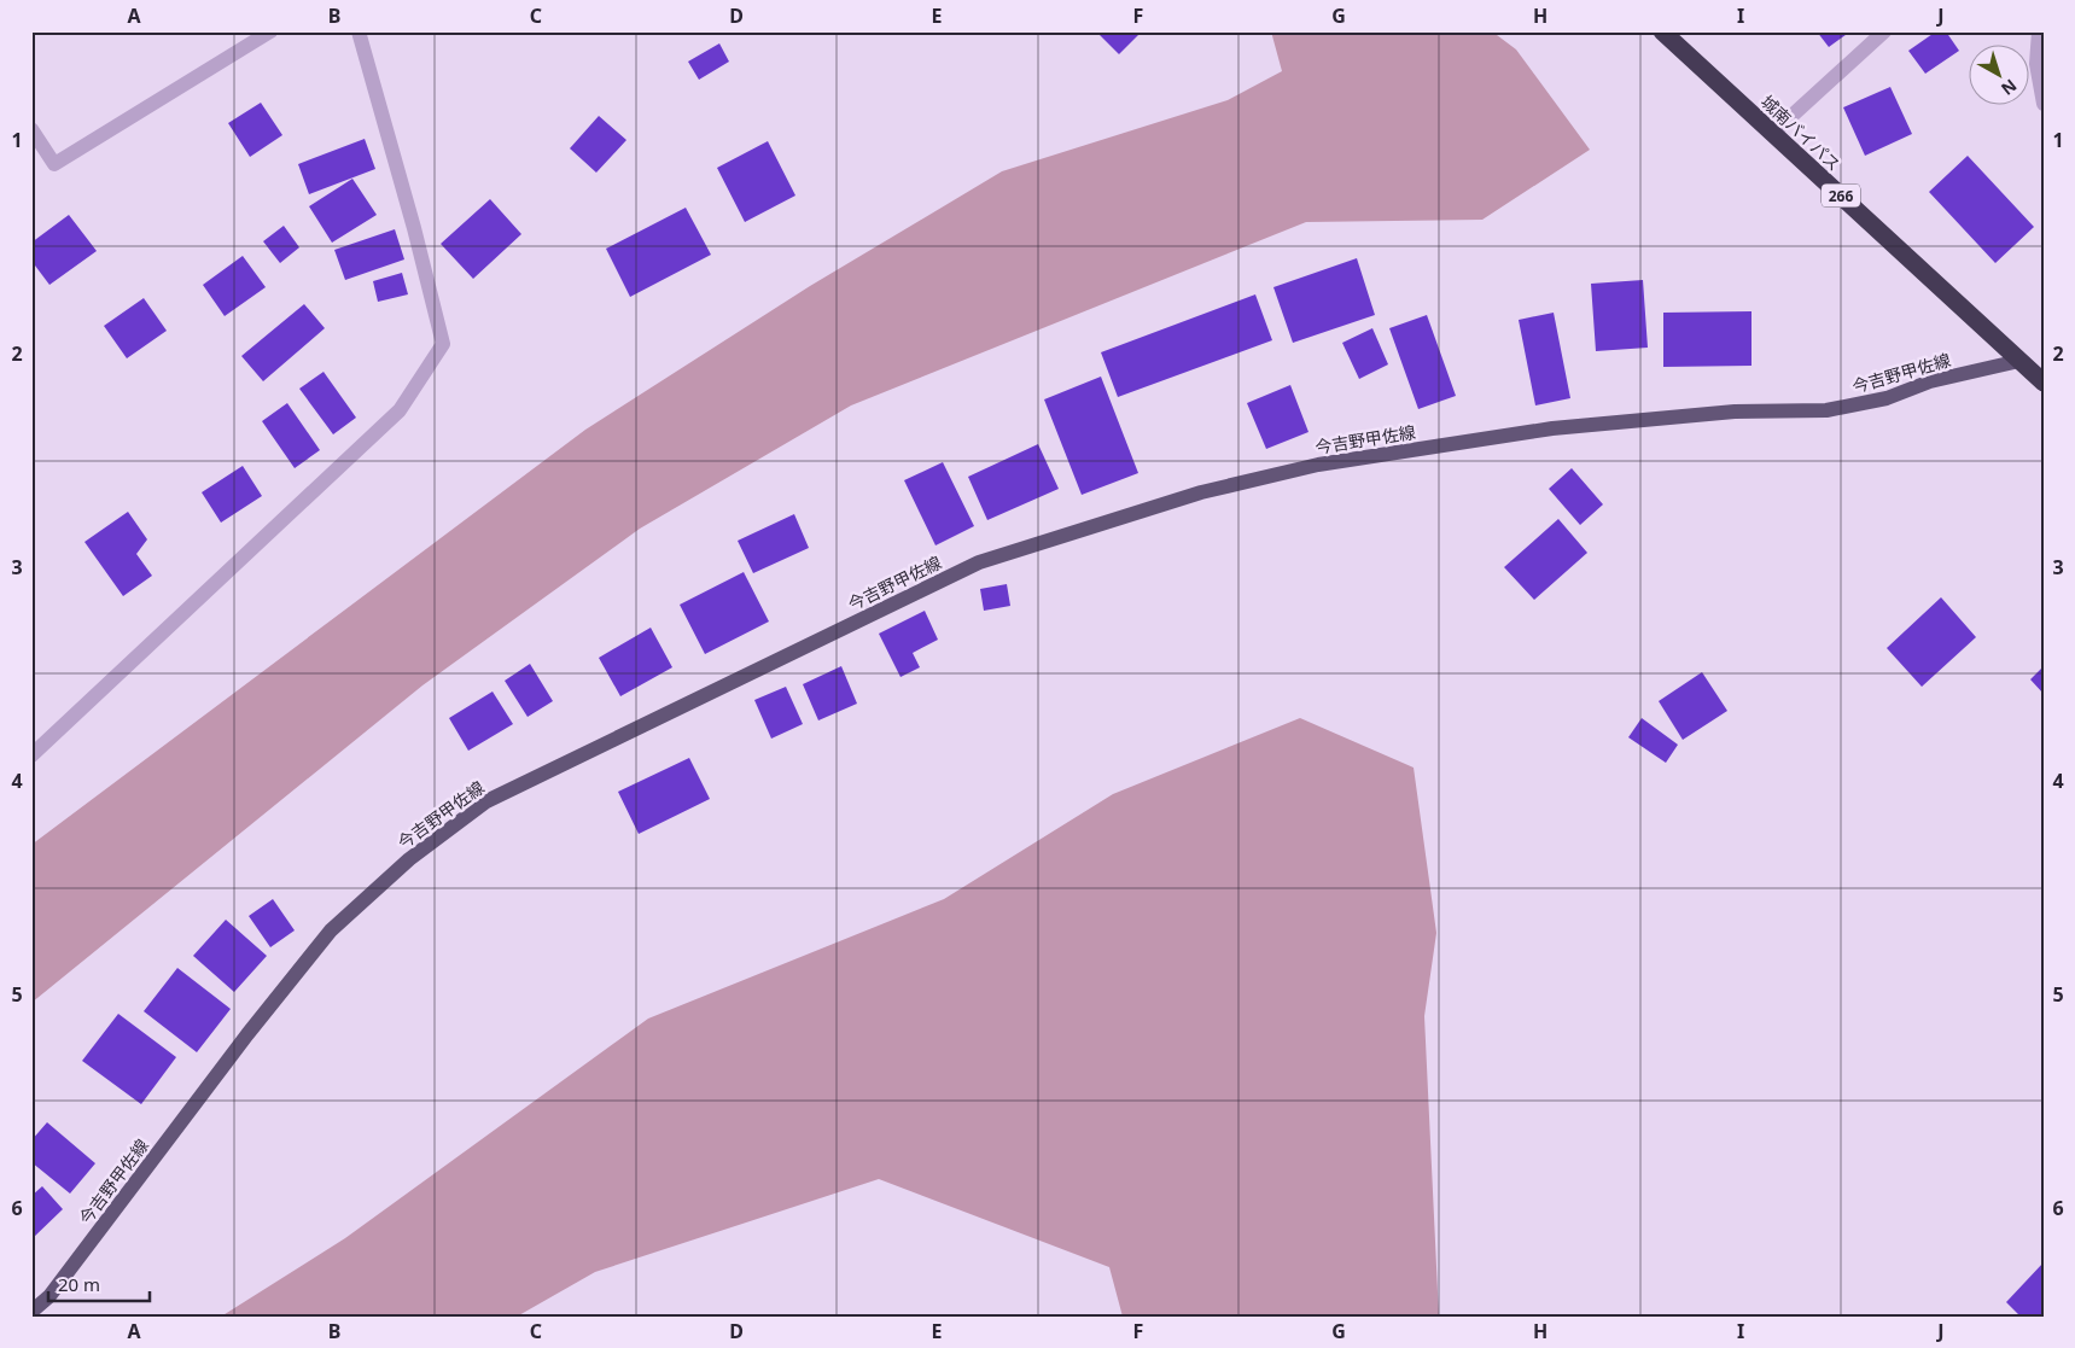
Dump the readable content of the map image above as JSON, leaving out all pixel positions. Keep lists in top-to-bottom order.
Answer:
{
  "streets": {
    "highway": ["城南バイパス", "266"],
    "main road": ["今吉野甲佐線"]
  },
  "crossings": [
    ["城南バイパス", "266"],
    ["城南バイパス", "今吉野甲佐線"],
    ["266", "今吉野甲佐線"]
  ],
  "scale_bar": "20 m",
  "north": "bottom right",
  "grid": {
    "columns": [
      "A",
      "B",
      "C",
      "D",
      "E",
      "F",
      "G",
      "H",
      "I",
      "J"
    ],
    "rows": [
      "1",
      "2",
      "3",
      "4",
      "5",
      "6"
    ]
  }
}
